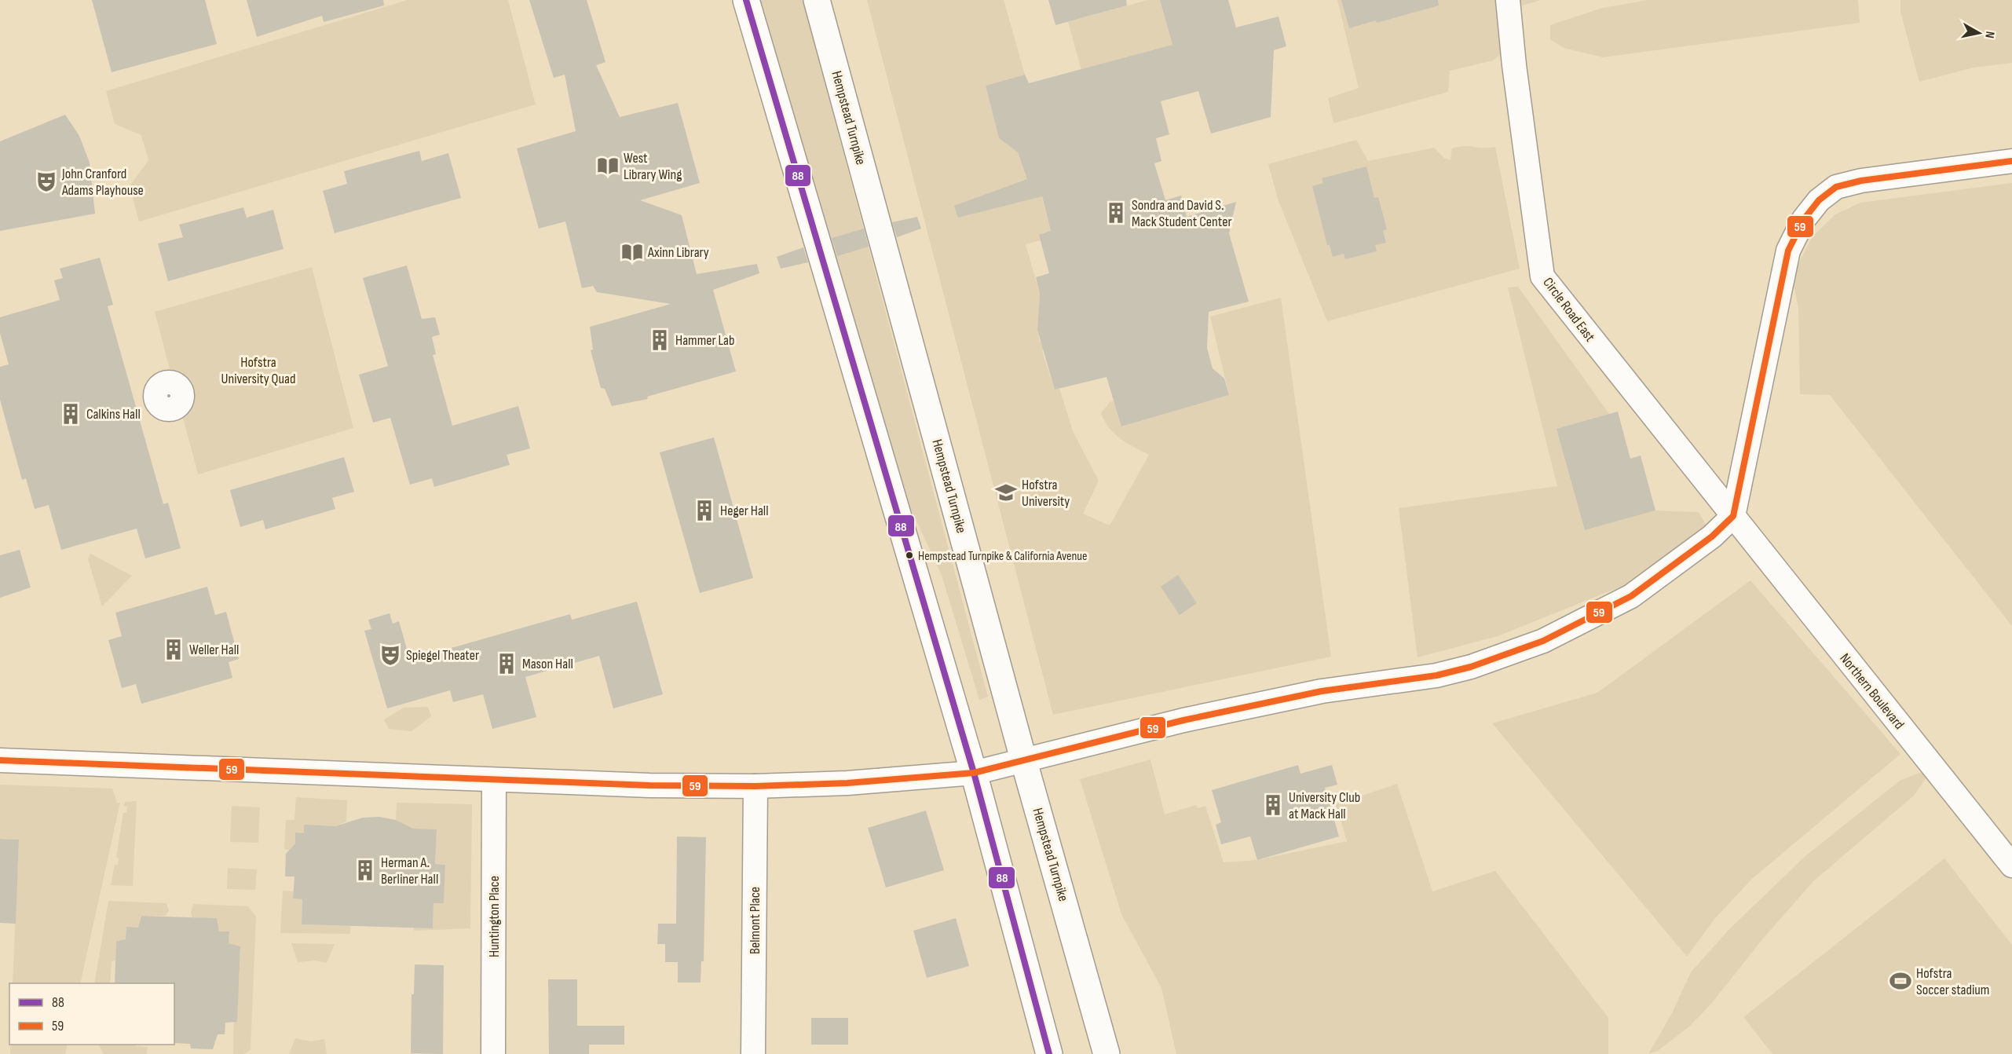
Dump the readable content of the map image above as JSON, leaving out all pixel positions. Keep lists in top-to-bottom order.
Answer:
{
  "streets": {
    "main road": ["Hempstead Turnpike"],
    "street": [
      "Circle Road East",
      "Northern Boulevard",
      "Huntington Place",
      "Belmont Place"
    ]
  },
  "crossings": [
    ["Circle Road East", "Northern Boulevard"]
  ],
  "parks": ["Hofstra University Quad"],
  "places": {
    "library": ["West Library Wing", "Axinn Library"],
    "theatre": ["John Cranford Adams Playhouse", "Spiegel Theater"],
    "building": [
      "Sondra and David S. Mack Student Center",
      "Hammer Lab",
      "Calkins Hall",
      "Heger Hall",
      "Weller Hall",
      "Mason Hall",
      "University Club at Mack Hall",
      "Herman A. Berliner Hall"
    ],
    "school or university": ["Hofstra University"],
    "other": ["Hempstead Turnpike & California Avenue"],
    "sports": ["Hofstra Soccer stadium"]
  },
  "lines": ["transit line 88", "transit line 59"],
  "legend": ["88", "59"],
  "north": "right"
}
